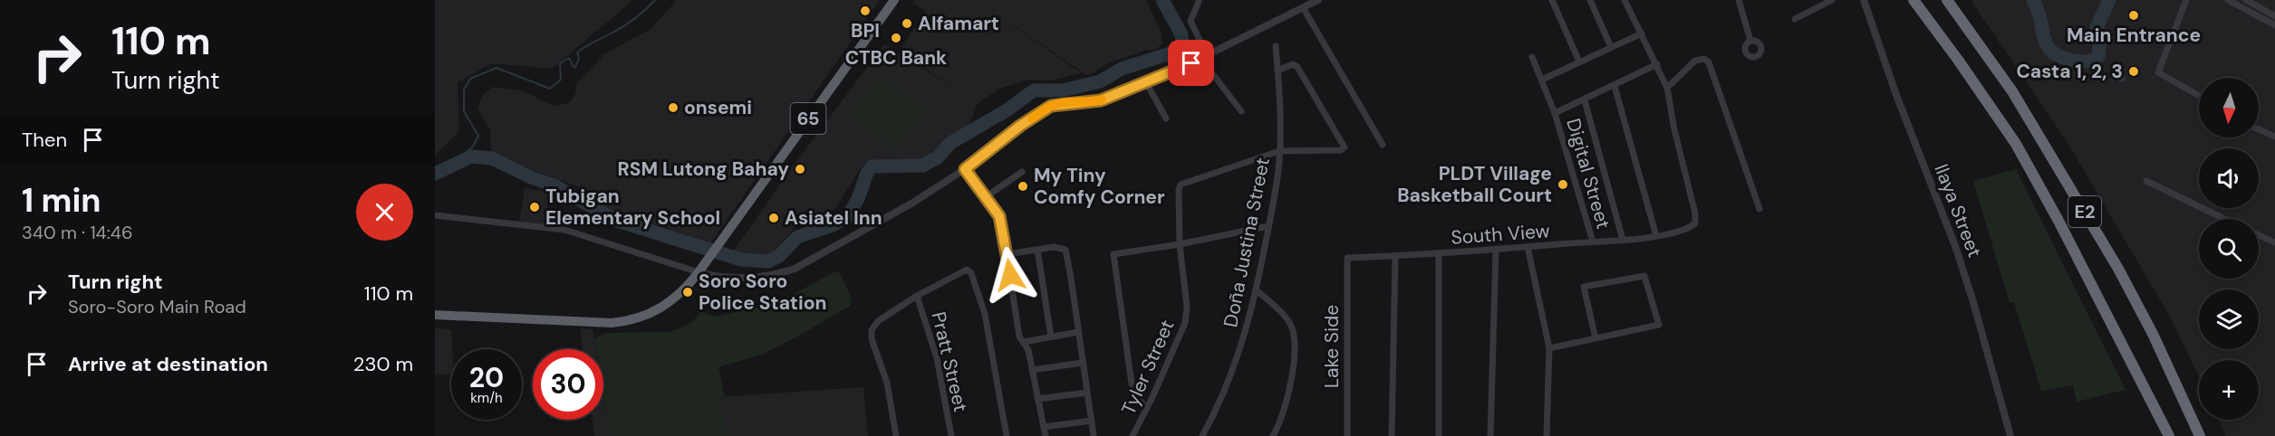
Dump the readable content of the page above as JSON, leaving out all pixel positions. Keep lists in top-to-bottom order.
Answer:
{
  "streets": {
    "highway": ["65", "E2"],
    "street": [
      "Digital Street",
      "Ilaya Street",
      "South View",
      "Doña Justina Street",
      "Lake Side",
      "Pratt Street",
      "Tyler Street"
    ]
  },
  "crossings": [
    ["Digital Street", "South View"],
    ["South View", "Lake Side"],
    ["Doña Justina Street", "Tyler Street"]
  ],
  "places": [
    "BPI",
    "Main Entrance",
    "Alfamart",
    "CTBC Bank",
    "Casta 1, 2, 3",
    "onsemi",
    "RSM Lutong Bahay",
    "PLDT Village Basketball Court",
    "My Tiny Comfy Corner",
    "Tubigan Elementary School",
    "Asiatel Inn",
    "Soro Soro Police Station"
  ],
  "north": "bottom",
  "page": {
    "turn": ["110 m", "Turn right"],
    "map_buttons": "+",
    "then": "Then",
    "heading": ["1 min", "340 m · 14:46"],
    "list": [
      {
        "name": "Turn right",
        "note": "Soro-Soro Main Road",
        "value": "110 m"
      },
      {
        "name": "Arrive at destination",
        "value": "230 m"
      }
    ],
    "speed": "20 km/h",
    "limit": "30"
  }
}
